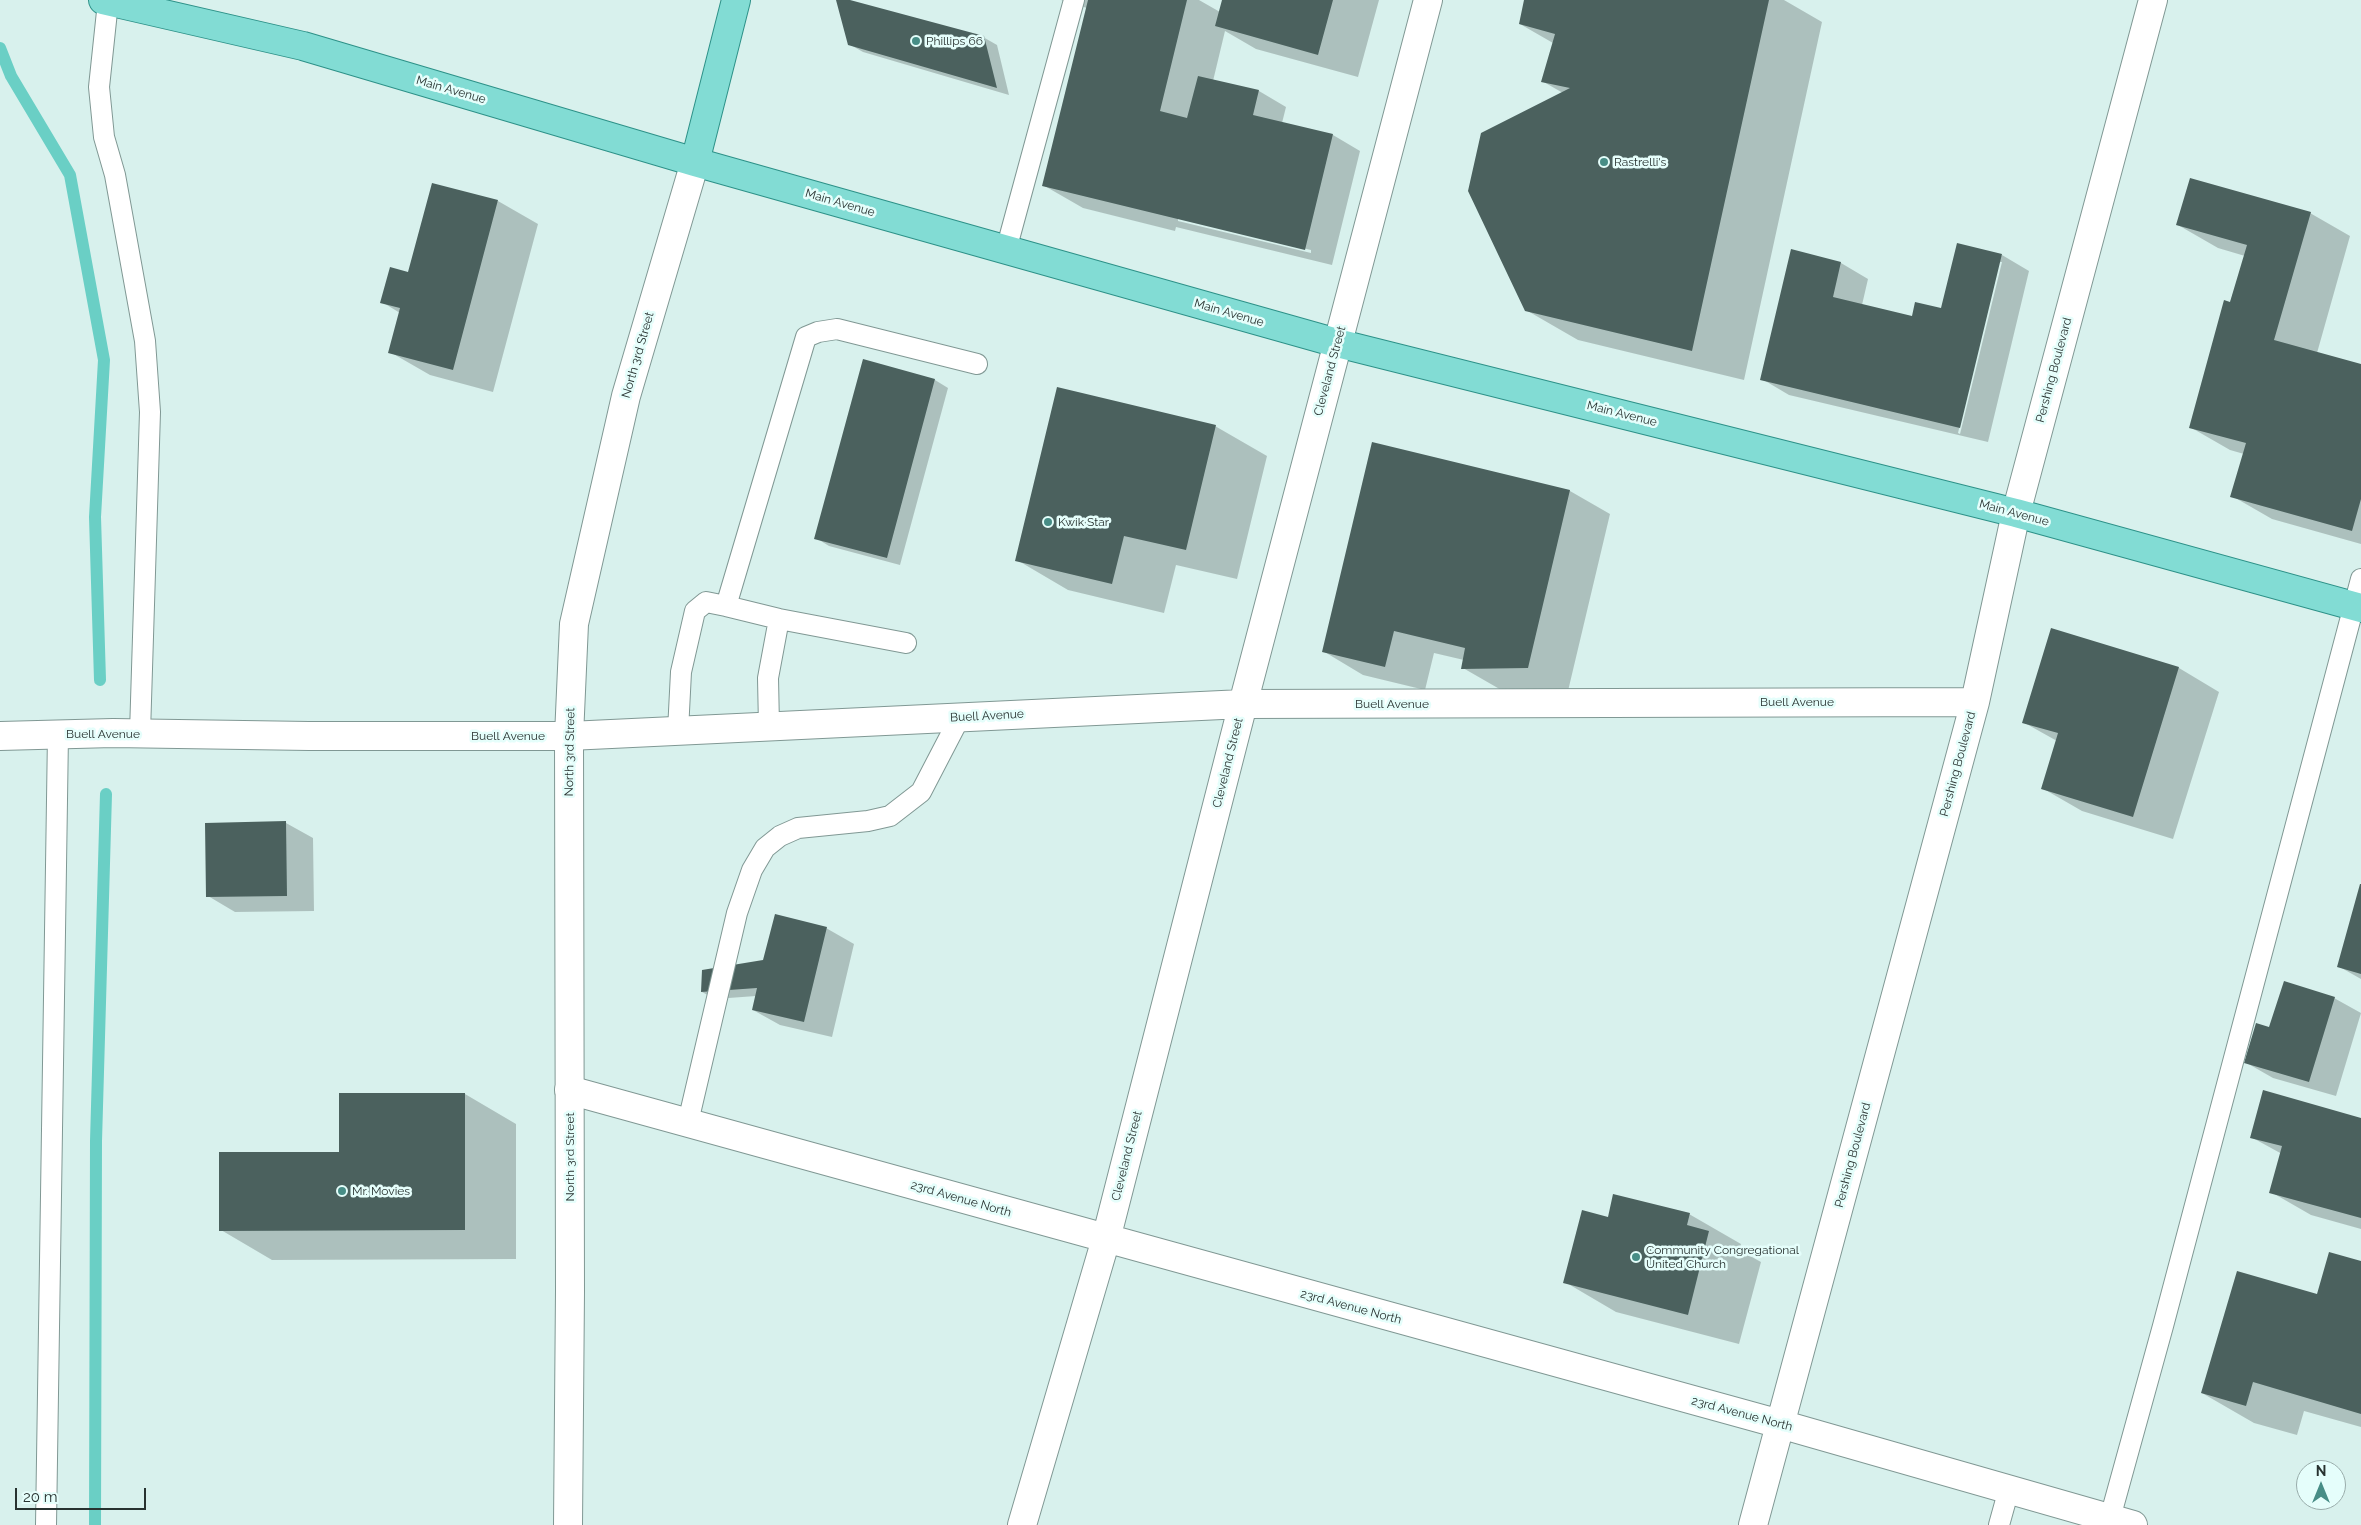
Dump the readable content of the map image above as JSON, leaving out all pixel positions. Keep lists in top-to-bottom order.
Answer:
{
  "streets": {
    "main road": ["Main Avenue", "North 3rd Street"],
    "street": [
      "Pershing Boulevard",
      "Cleveland Street",
      "Buell Avenue",
      "23rd Avenue North"
    ]
  },
  "crossings": [
    ["Main Avenue", "North 3rd Street"],
    ["Main Avenue", "Pershing Boulevard"],
    ["Main Avenue", "Cleveland Street"],
    ["North 3rd Street", "Buell Avenue"],
    ["North 3rd Street", "23rd Avenue North"],
    ["Pershing Boulevard", "Buell Avenue"],
    ["Pershing Boulevard", "23rd Avenue North"],
    ["Cleveland Street", "Buell Avenue"],
    ["Cleveland Street", "23rd Avenue North"]
  ],
  "places": [
    "Phillips 66",
    "Rastrelli's",
    "Kwik Star",
    "Mr. Movies",
    "Community Congregational United Church"
  ],
  "scale_bar": "20 m",
  "north": "top"
}
